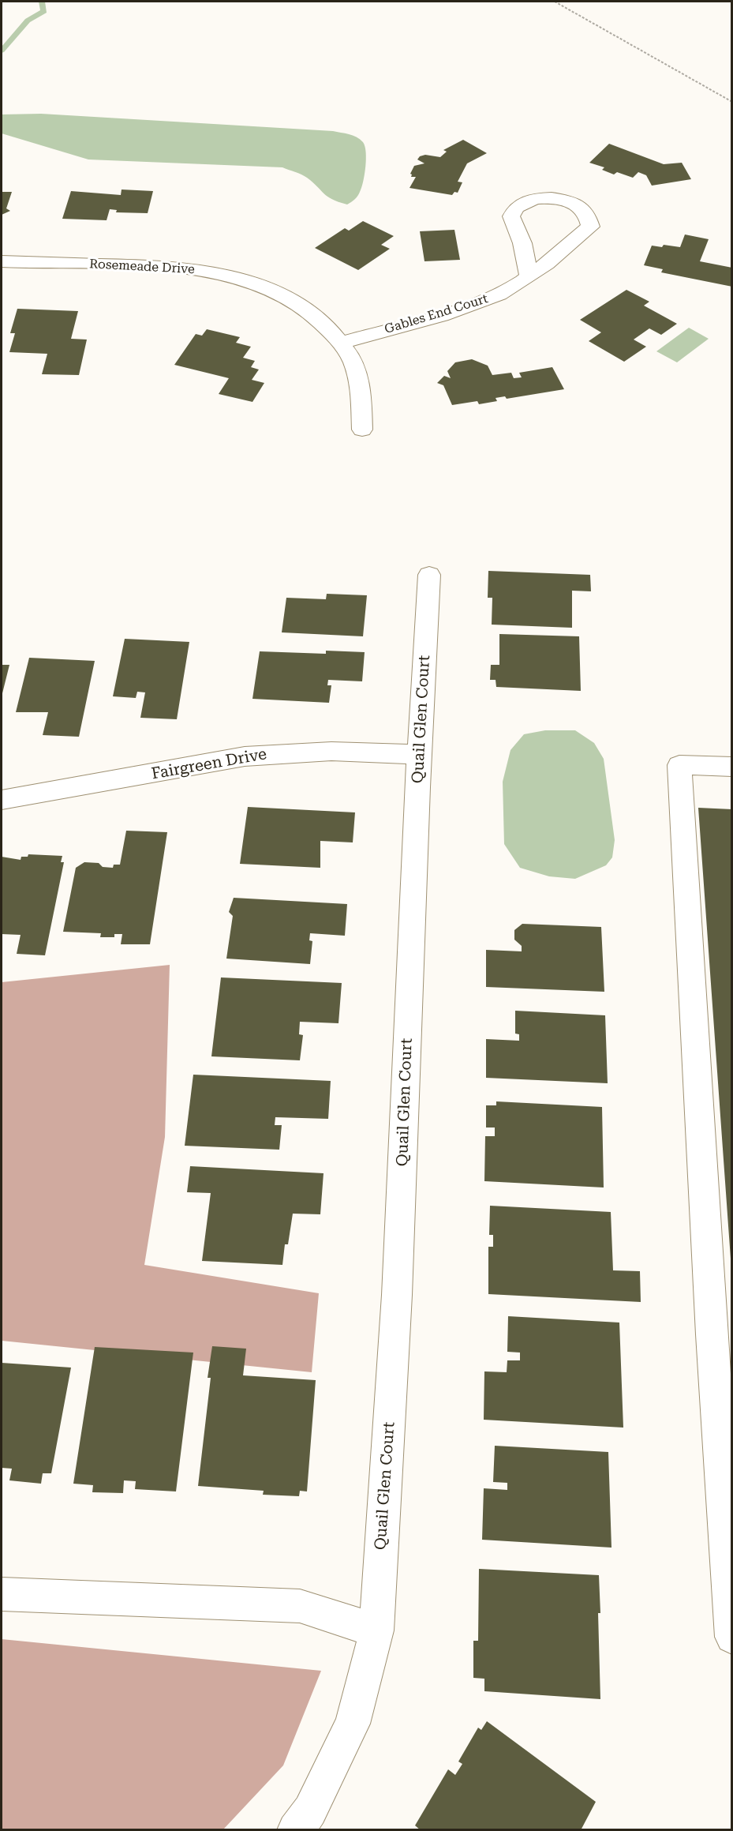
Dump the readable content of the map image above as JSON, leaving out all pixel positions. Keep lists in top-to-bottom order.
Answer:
{
  "streets": {
    "street": [
      "Rosemeade Drive",
      "Gables End Court",
      "Quail Glen Court",
      "Fairgreen Drive"
    ]
  },
  "crossings": [
    ["Rosemeade Drive", "Gables End Court"],
    ["Quail Glen Court", "Fairgreen Drive"]
  ]
}
